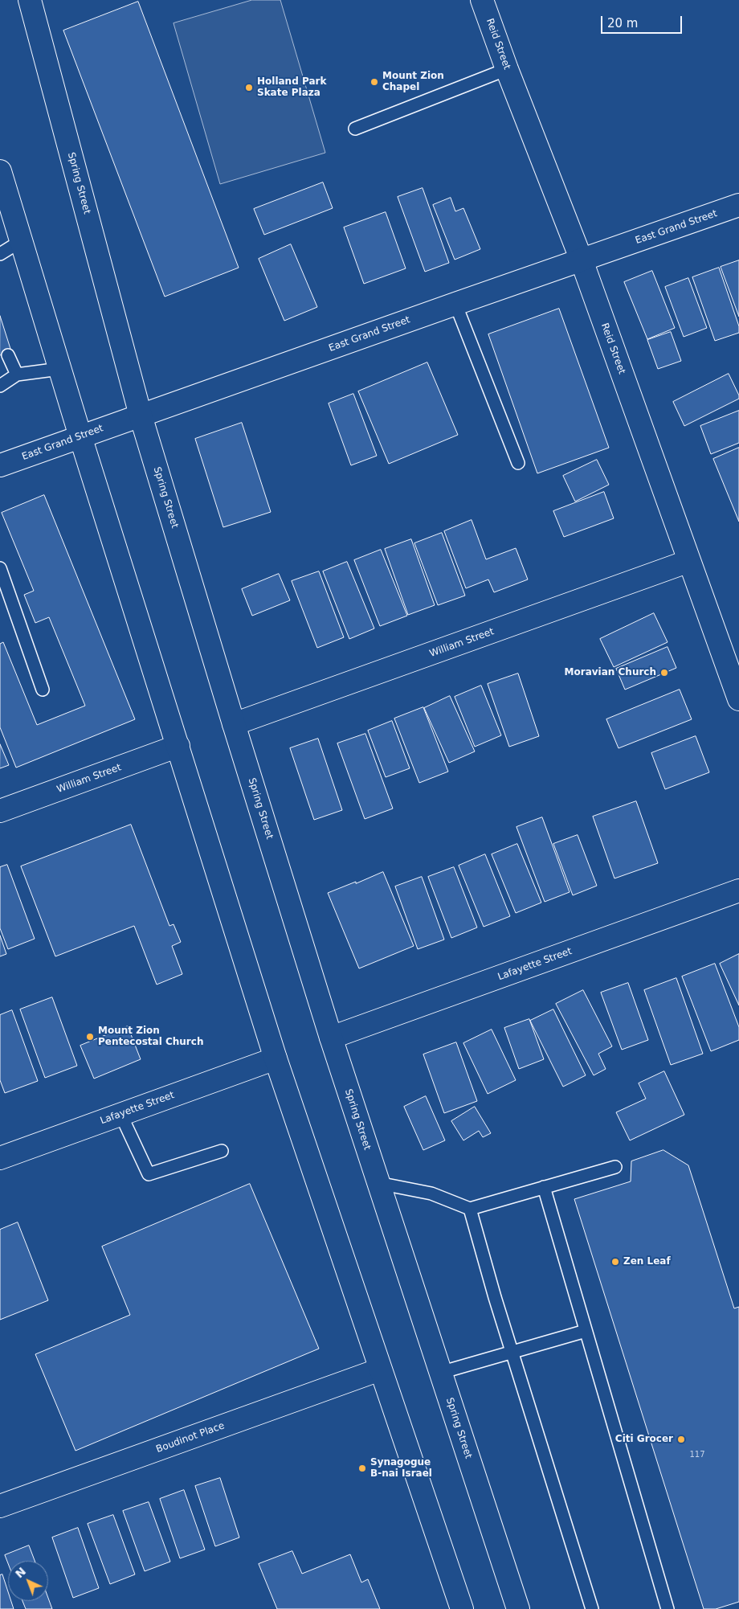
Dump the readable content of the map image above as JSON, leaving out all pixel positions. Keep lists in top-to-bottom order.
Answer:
{
  "streets": {
    "main road": [
      "Reid Street",
      "Spring Street",
      "East Grand Street",
      "William Street",
      "Lafayette Street",
      "Boudinot Place"
    ]
  },
  "crossings": [
    ["Reid Street", "East Grand Street"],
    ["Reid Street", "William Street"],
    ["Spring Street", "East Grand Street"],
    ["Spring Street", "William Street"],
    ["Spring Street", "Lafayette Street"]
  ],
  "places": [
    "Mount Zion Chapel",
    "Holland Park Skate Plaza",
    "Moravian Church",
    "Mount Zion Pentecostal Church",
    "Zen Leaf",
    "Citi Grocer",
    "Synagogue B-nai Israel"
  ],
  "house_numbers": ["117"],
  "scale_bar": "20 m",
  "north": "top left"
}
